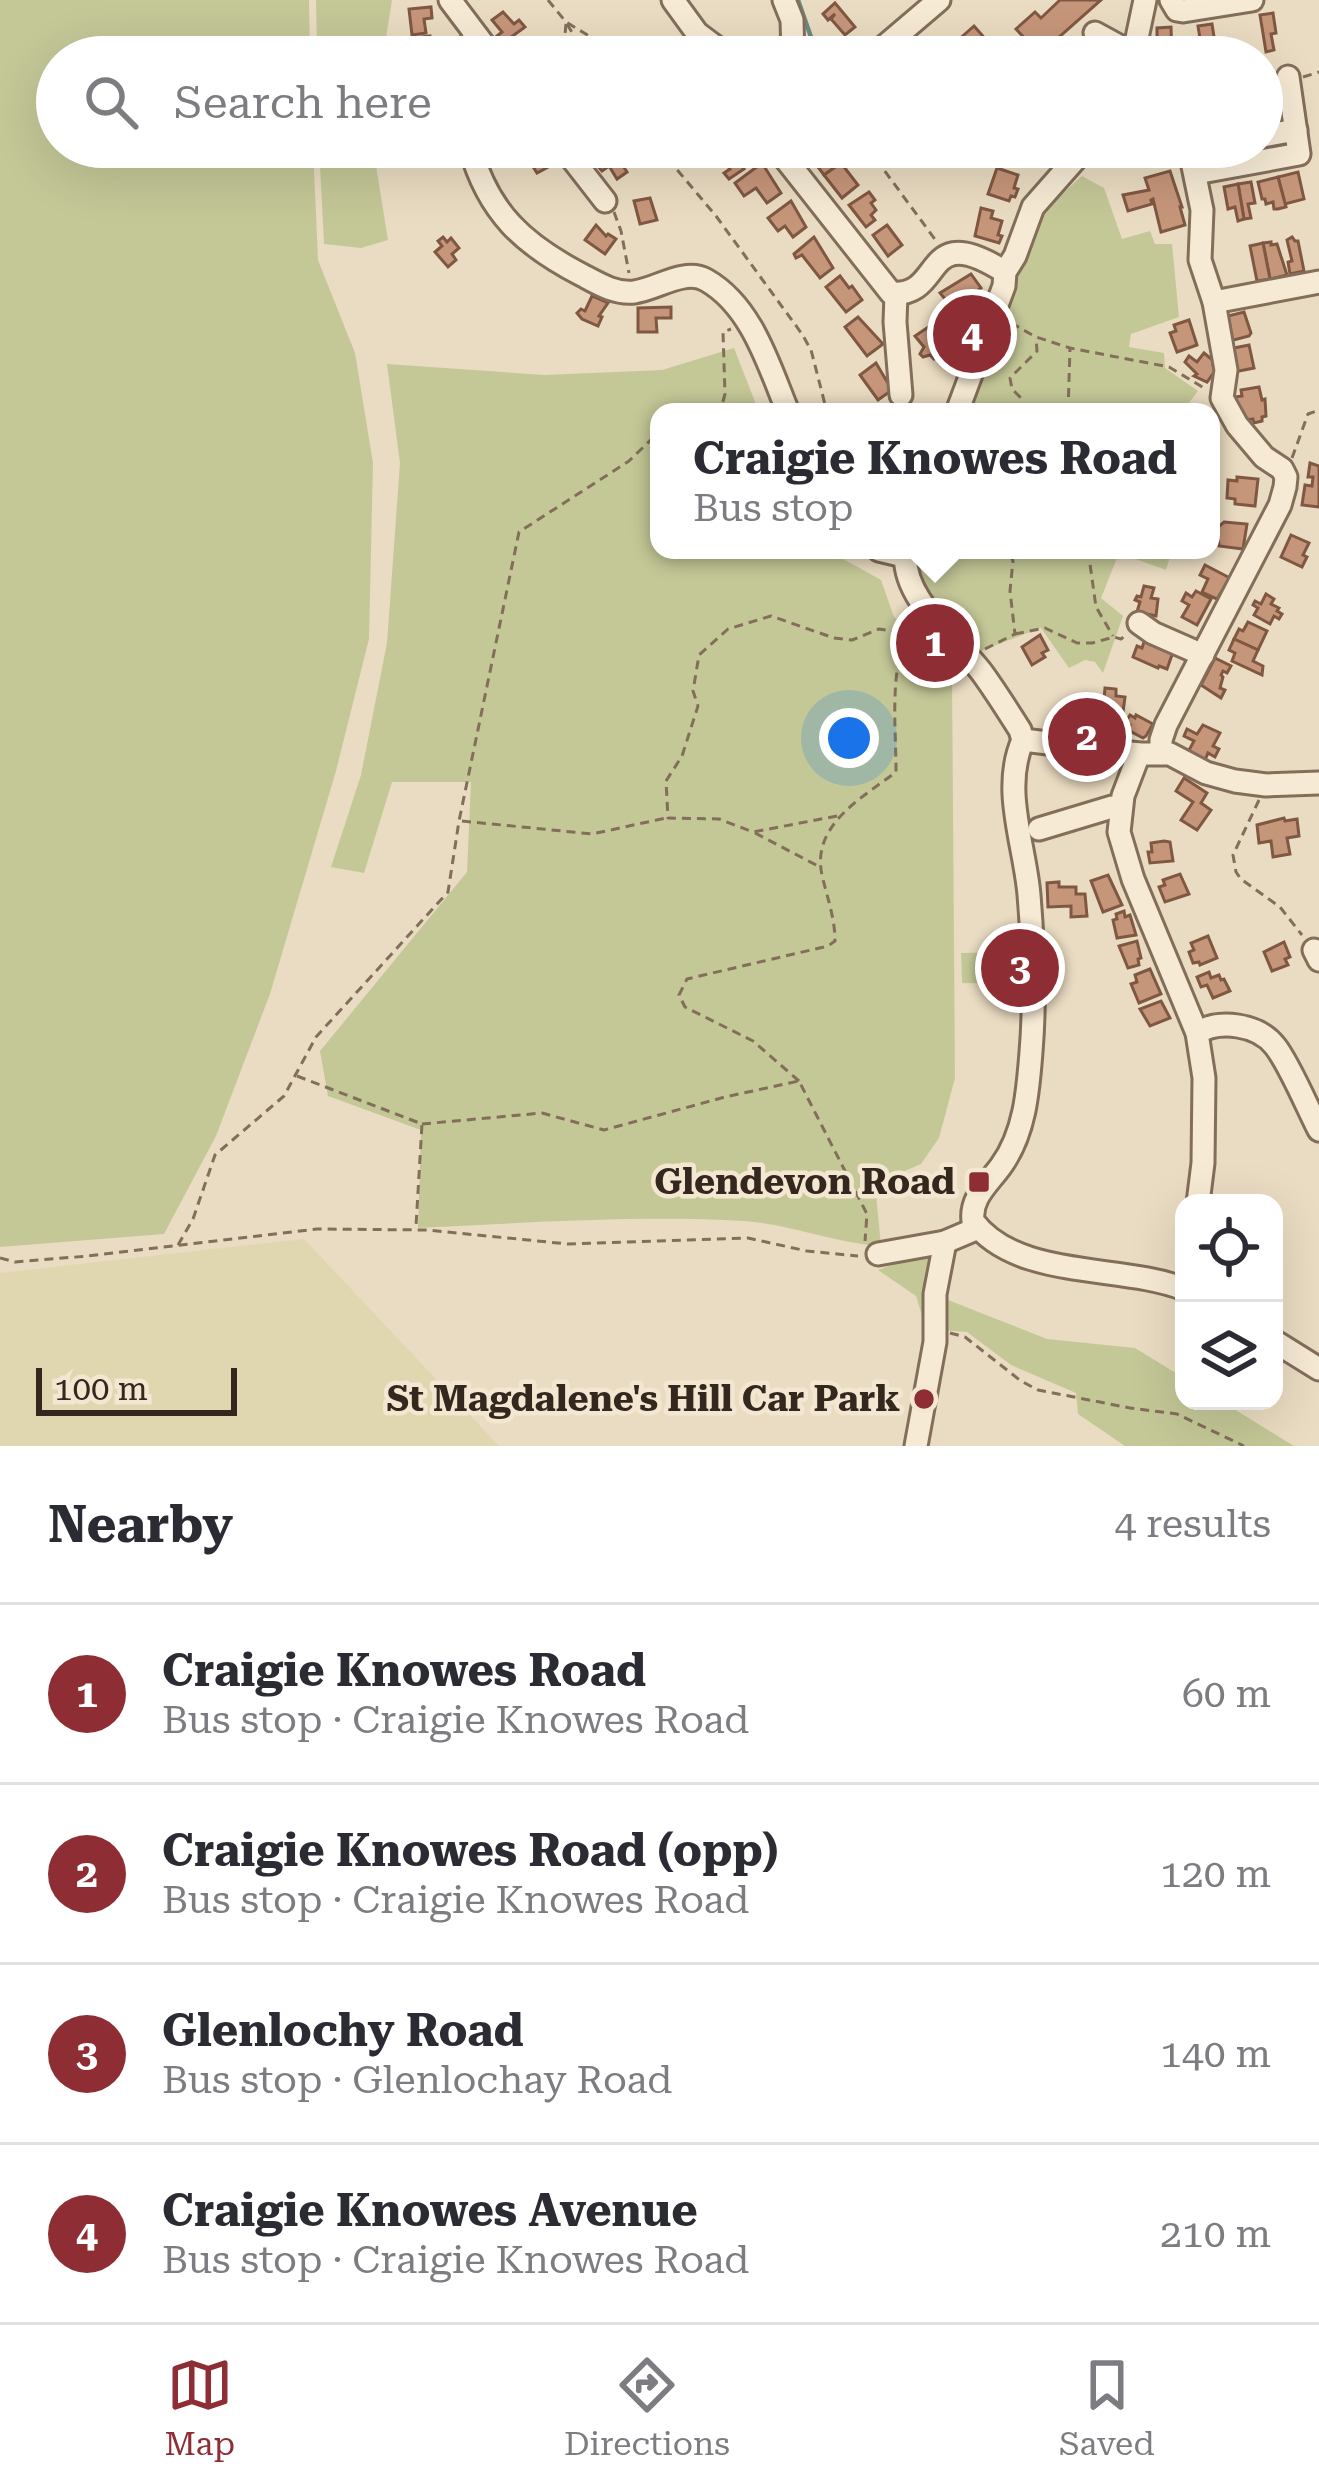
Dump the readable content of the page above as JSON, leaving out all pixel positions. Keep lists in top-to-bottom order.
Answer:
{
  "places": {
    "transit": ["Glendevon Road"],
    "other": ["St Magdalene's Hill Car Park"]
  },
  "scale_bar": "100 m",
  "page": {
    "search": "Search here",
    "pins": [
      "4",
      "1",
      "2",
      "3"
    ],
    "popup": ["Craigie Knowes Road", "Bus stop"],
    "scale": "100 m",
    "heading": ["Nearby", "4 results"],
    "list": [
      {
        "mark": "1",
        "name": "Craigie Knowes Road",
        "note": "Bus stop · Craigie Knowes Road",
        "value": "60 m"
      },
      {
        "mark": "2",
        "name": "Craigie Knowes Road (opp)",
        "note": "Bus stop · Craigie Knowes Road",
        "value": "120 m"
      },
      {
        "mark": "3",
        "name": "Glenlochy Road",
        "note": "Bus stop · Glenlochay Road",
        "value": "140 m"
      },
      {
        "mark": "4",
        "name": "Craigie Knowes Avenue",
        "note": "Bus stop · Craigie Knowes Road",
        "value": "210 m"
      }
    ],
    "nav": ["Map", "Directions", "Saved"]
  }
}
